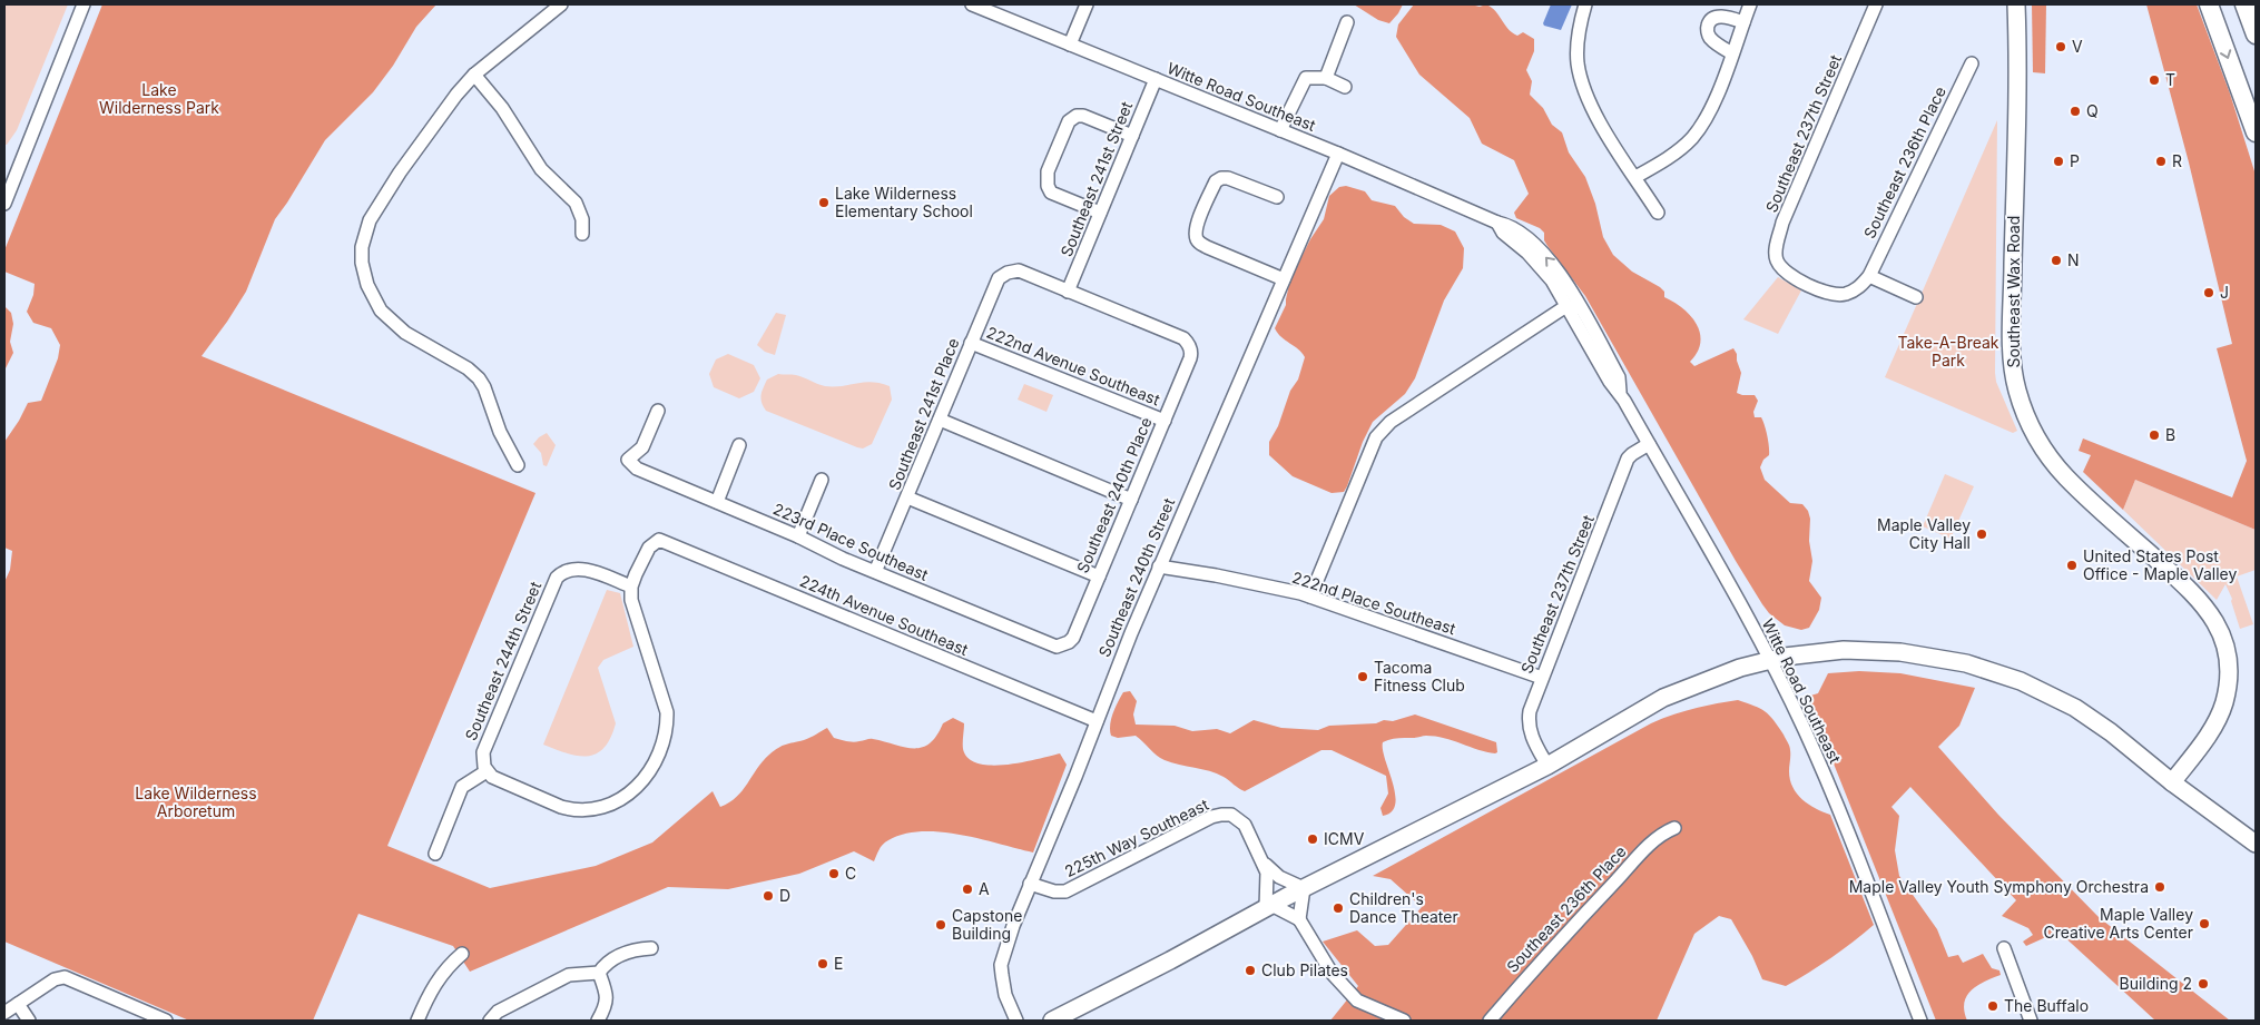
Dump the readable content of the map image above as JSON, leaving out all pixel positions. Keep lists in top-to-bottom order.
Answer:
{
  "streets": {
    "main road": ["Southeast Wax Road"],
    "street": [
      "Witte Road Southeast",
      "Southeast 237th Street",
      "Southeast 236th Place",
      "Southeast 241st Street",
      "222nd Avenue Southeast",
      "Southeast 241st Place",
      "Southeast 240th Place",
      "223rd Place Southeast",
      "Southeast 240th Street",
      "222nd Place Southeast",
      "224th Avenue Southeast",
      "Southeast 244th Street",
      "225th Way Southeast"
    ]
  },
  "crossings": [
    ["Witte Road Southeast", "Southeast 237th Street"],
    ["Witte Road Southeast", "Southeast 241st Street"],
    ["Witte Road Southeast", "Southeast 240th Street"],
    ["Southeast 237th Street", "Southeast 236th Place"],
    ["Southeast 237th Street", "222nd Place Southeast"],
    ["Southeast 241st Street", "Southeast 241st Place"],
    ["Southeast 241st Street", "Southeast 240th Place"],
    ["222nd Avenue Southeast", "Southeast 241st Place"],
    ["222nd Avenue Southeast", "Southeast 240th Place"],
    ["Southeast 241st Place", "Southeast 240th Place"],
    ["Southeast 241st Place", "223rd Place Southeast"],
    ["Southeast 240th Place", "223rd Place Southeast"],
    ["Southeast 240th Street", "222nd Place Southeast"],
    ["Southeast 240th Street", "224th Avenue Southeast"],
    ["Southeast 240th Street", "225th Way Southeast"],
    ["224th Avenue Southeast", "Southeast 244th Street"]
  ],
  "parks": ["Lake Wilderness Park", "Take-A-Break Park", "Lake Wilderness Arboretum"],
  "places": [
    "V",
    "T",
    "Q",
    "P",
    "R",
    "Lake Wilderness Elementary School",
    "N",
    "J",
    "B",
    "Maple Valley City Hall",
    "United States Post Office - Maple Valley",
    "Tacoma Fitness Club",
    "ICMV",
    "C",
    "Maple Valley Youth Symphony Orchestra",
    "A",
    "D",
    "Children's Dance Theater",
    "Maple Valley Creative Arts Center",
    "Capstone Building",
    "E",
    "Club Pilates",
    "Building 2",
    "The Buffalo"
  ]
}
